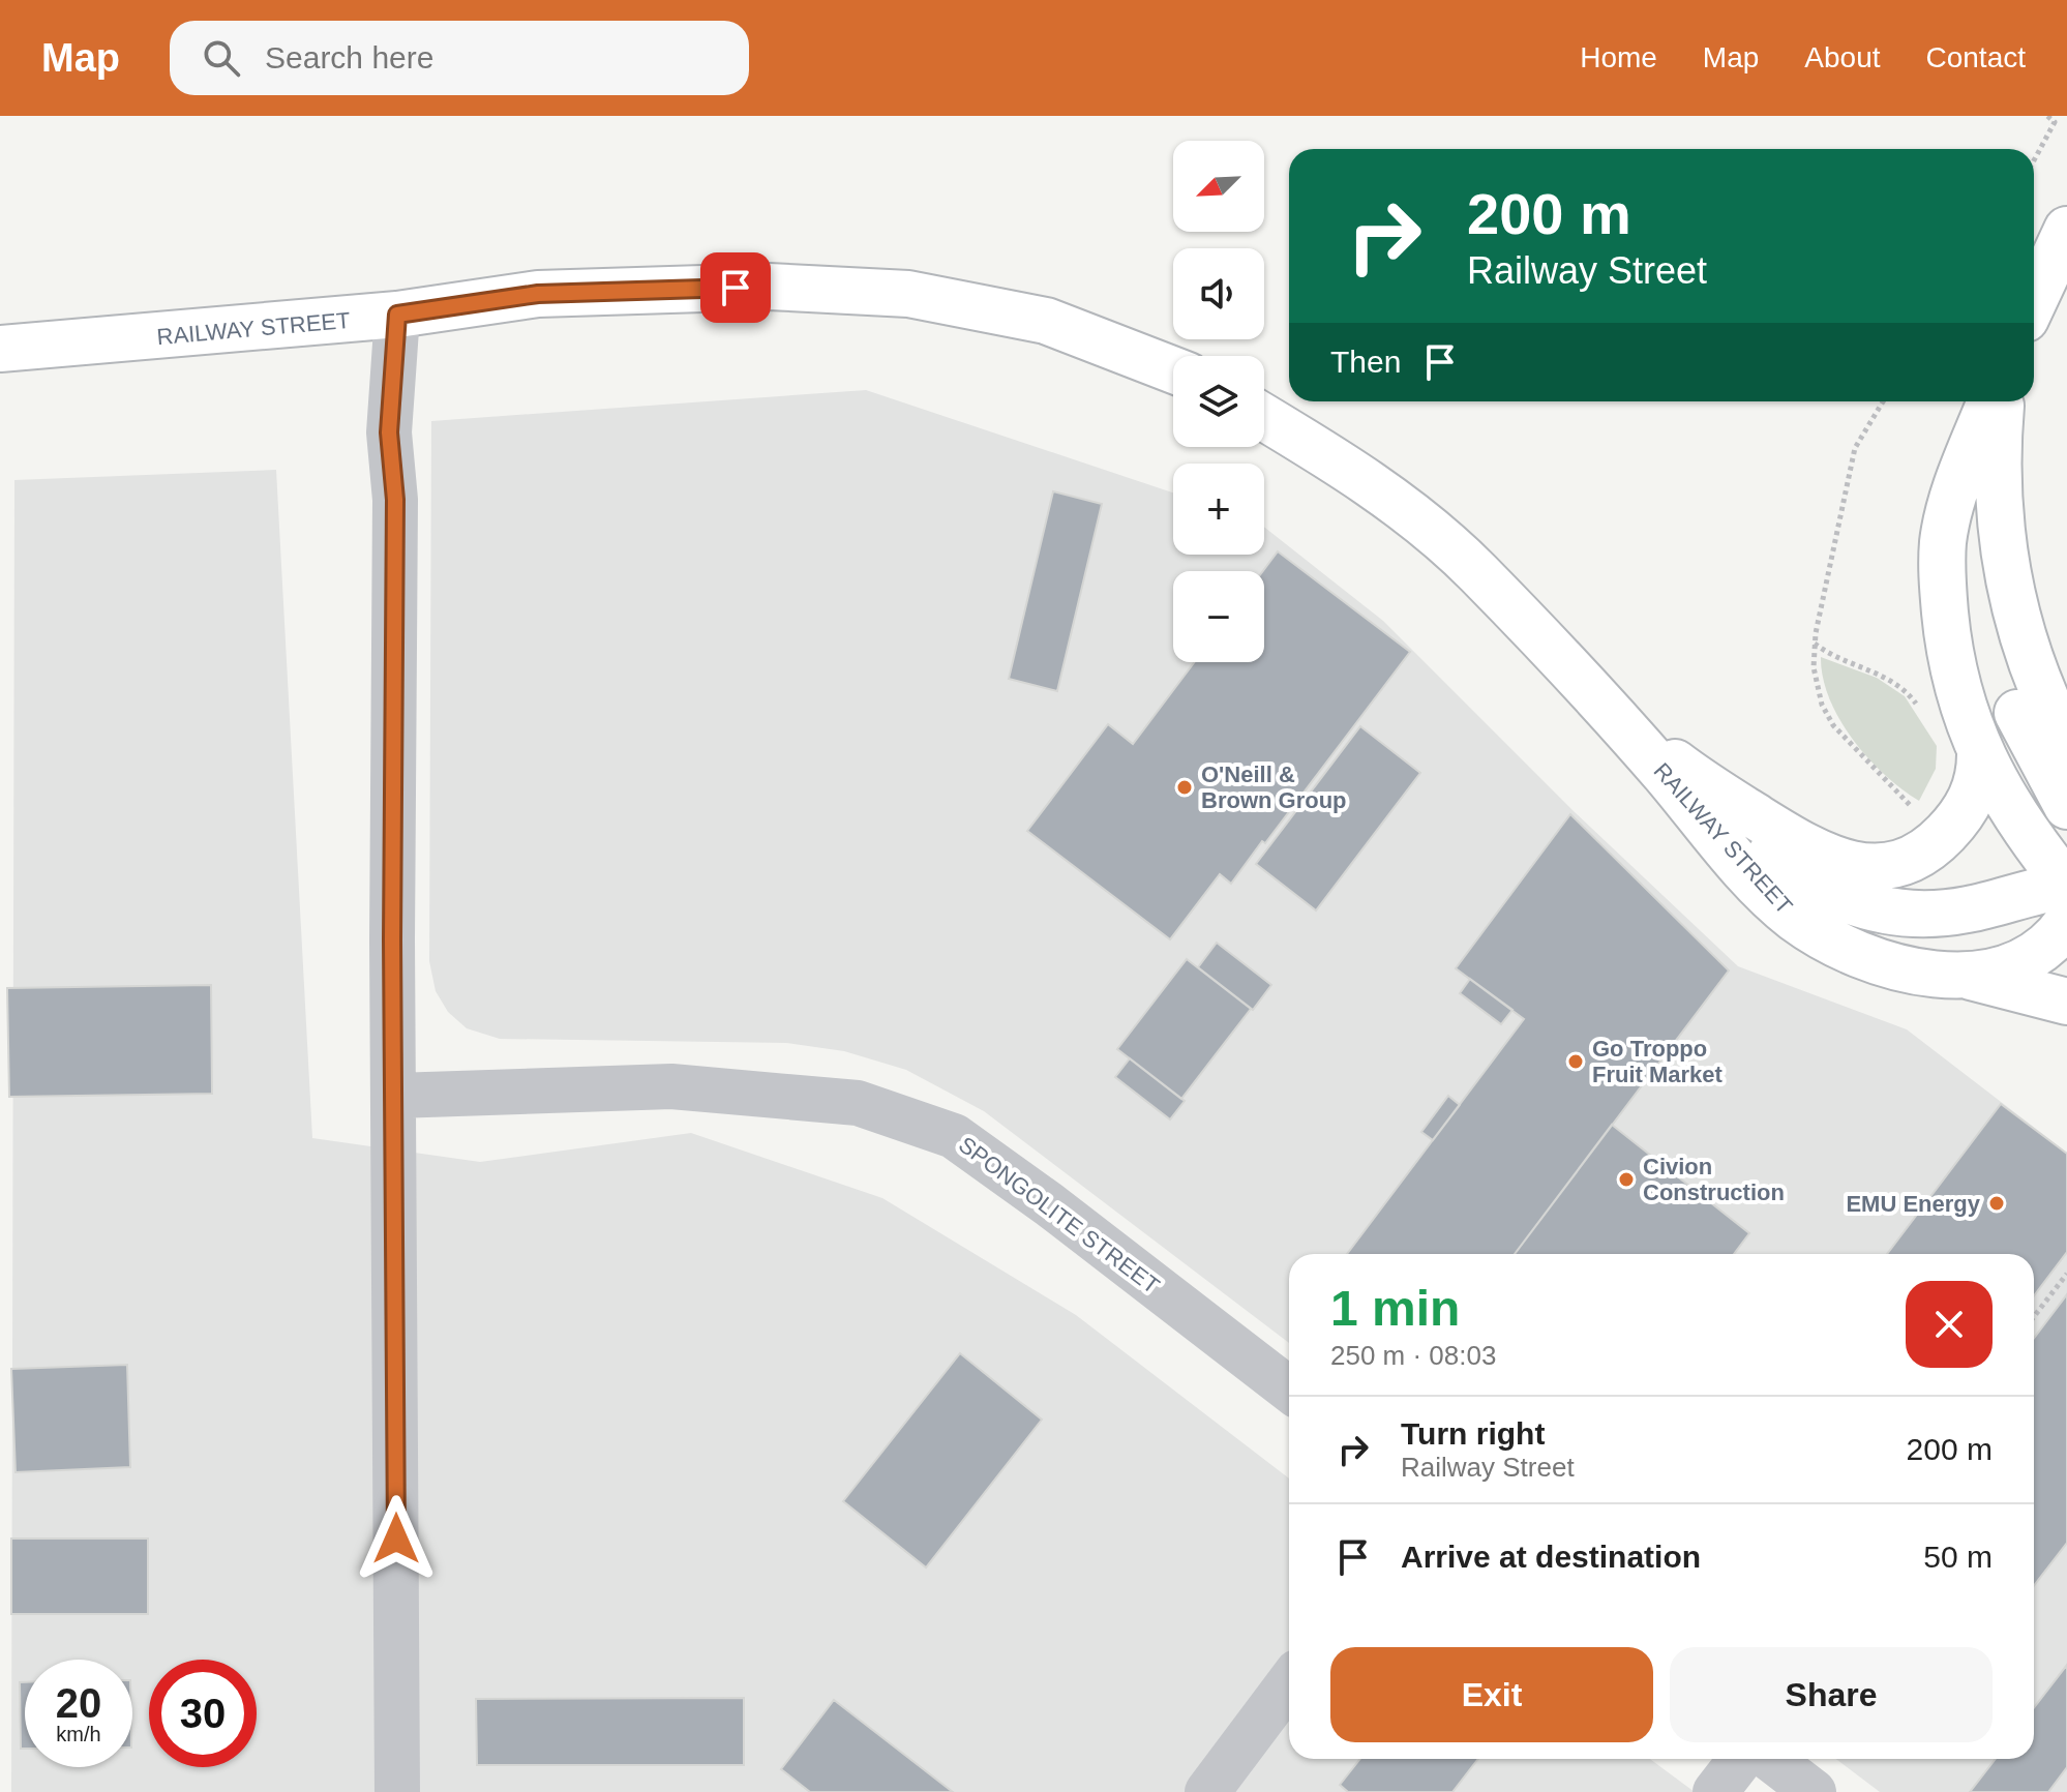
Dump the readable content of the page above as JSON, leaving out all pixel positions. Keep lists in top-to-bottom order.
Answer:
{
  "streets": {
    "main road": ["RAILWAY STREET"],
    "street": ["SPONGOLITE STREET"]
  },
  "places": [
    "O'Neill & Brown Group",
    "Go Troppo Fruit Market",
    "Civion Construction",
    "EMU Energy"
  ],
  "north": "bottom left",
  "page": {
    "header": "Map",
    "search": "Search here",
    "nav": [
      "Home",
      "Map",
      "About",
      "Contact"
    ],
    "map_buttons": ["+", "−"],
    "turn": ["200 m", "Railway Street"],
    "then": "Then",
    "heading": ["1 min", "250 m · 08:03"],
    "list": [
      {
        "name": "Turn right",
        "note": "Railway Street",
        "value": "200 m"
      },
      {
        "name": "Arrive at destination",
        "value": "50 m"
      }
    ],
    "buttons": ["Exit", "Share"],
    "speed": "20 km/h",
    "limit": "30"
  }
}
